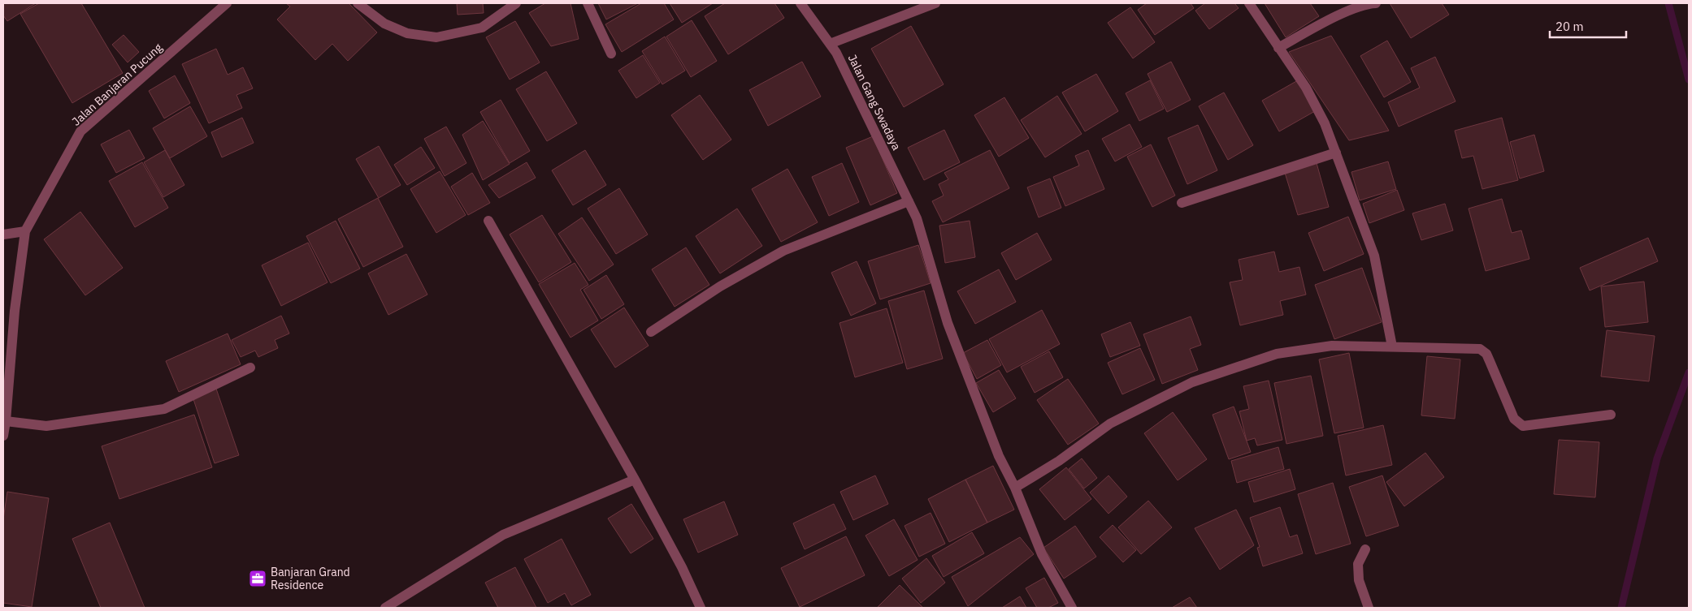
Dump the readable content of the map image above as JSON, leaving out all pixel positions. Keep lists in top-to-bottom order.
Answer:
{
  "streets": {
    "street": ["Jalan Banjaran Pucung", "Jalan Gang Swadaya"]
  },
  "places": {
    "office": ["Banjaran Grand Residence"]
  },
  "scale_bar": "20 m"
}
